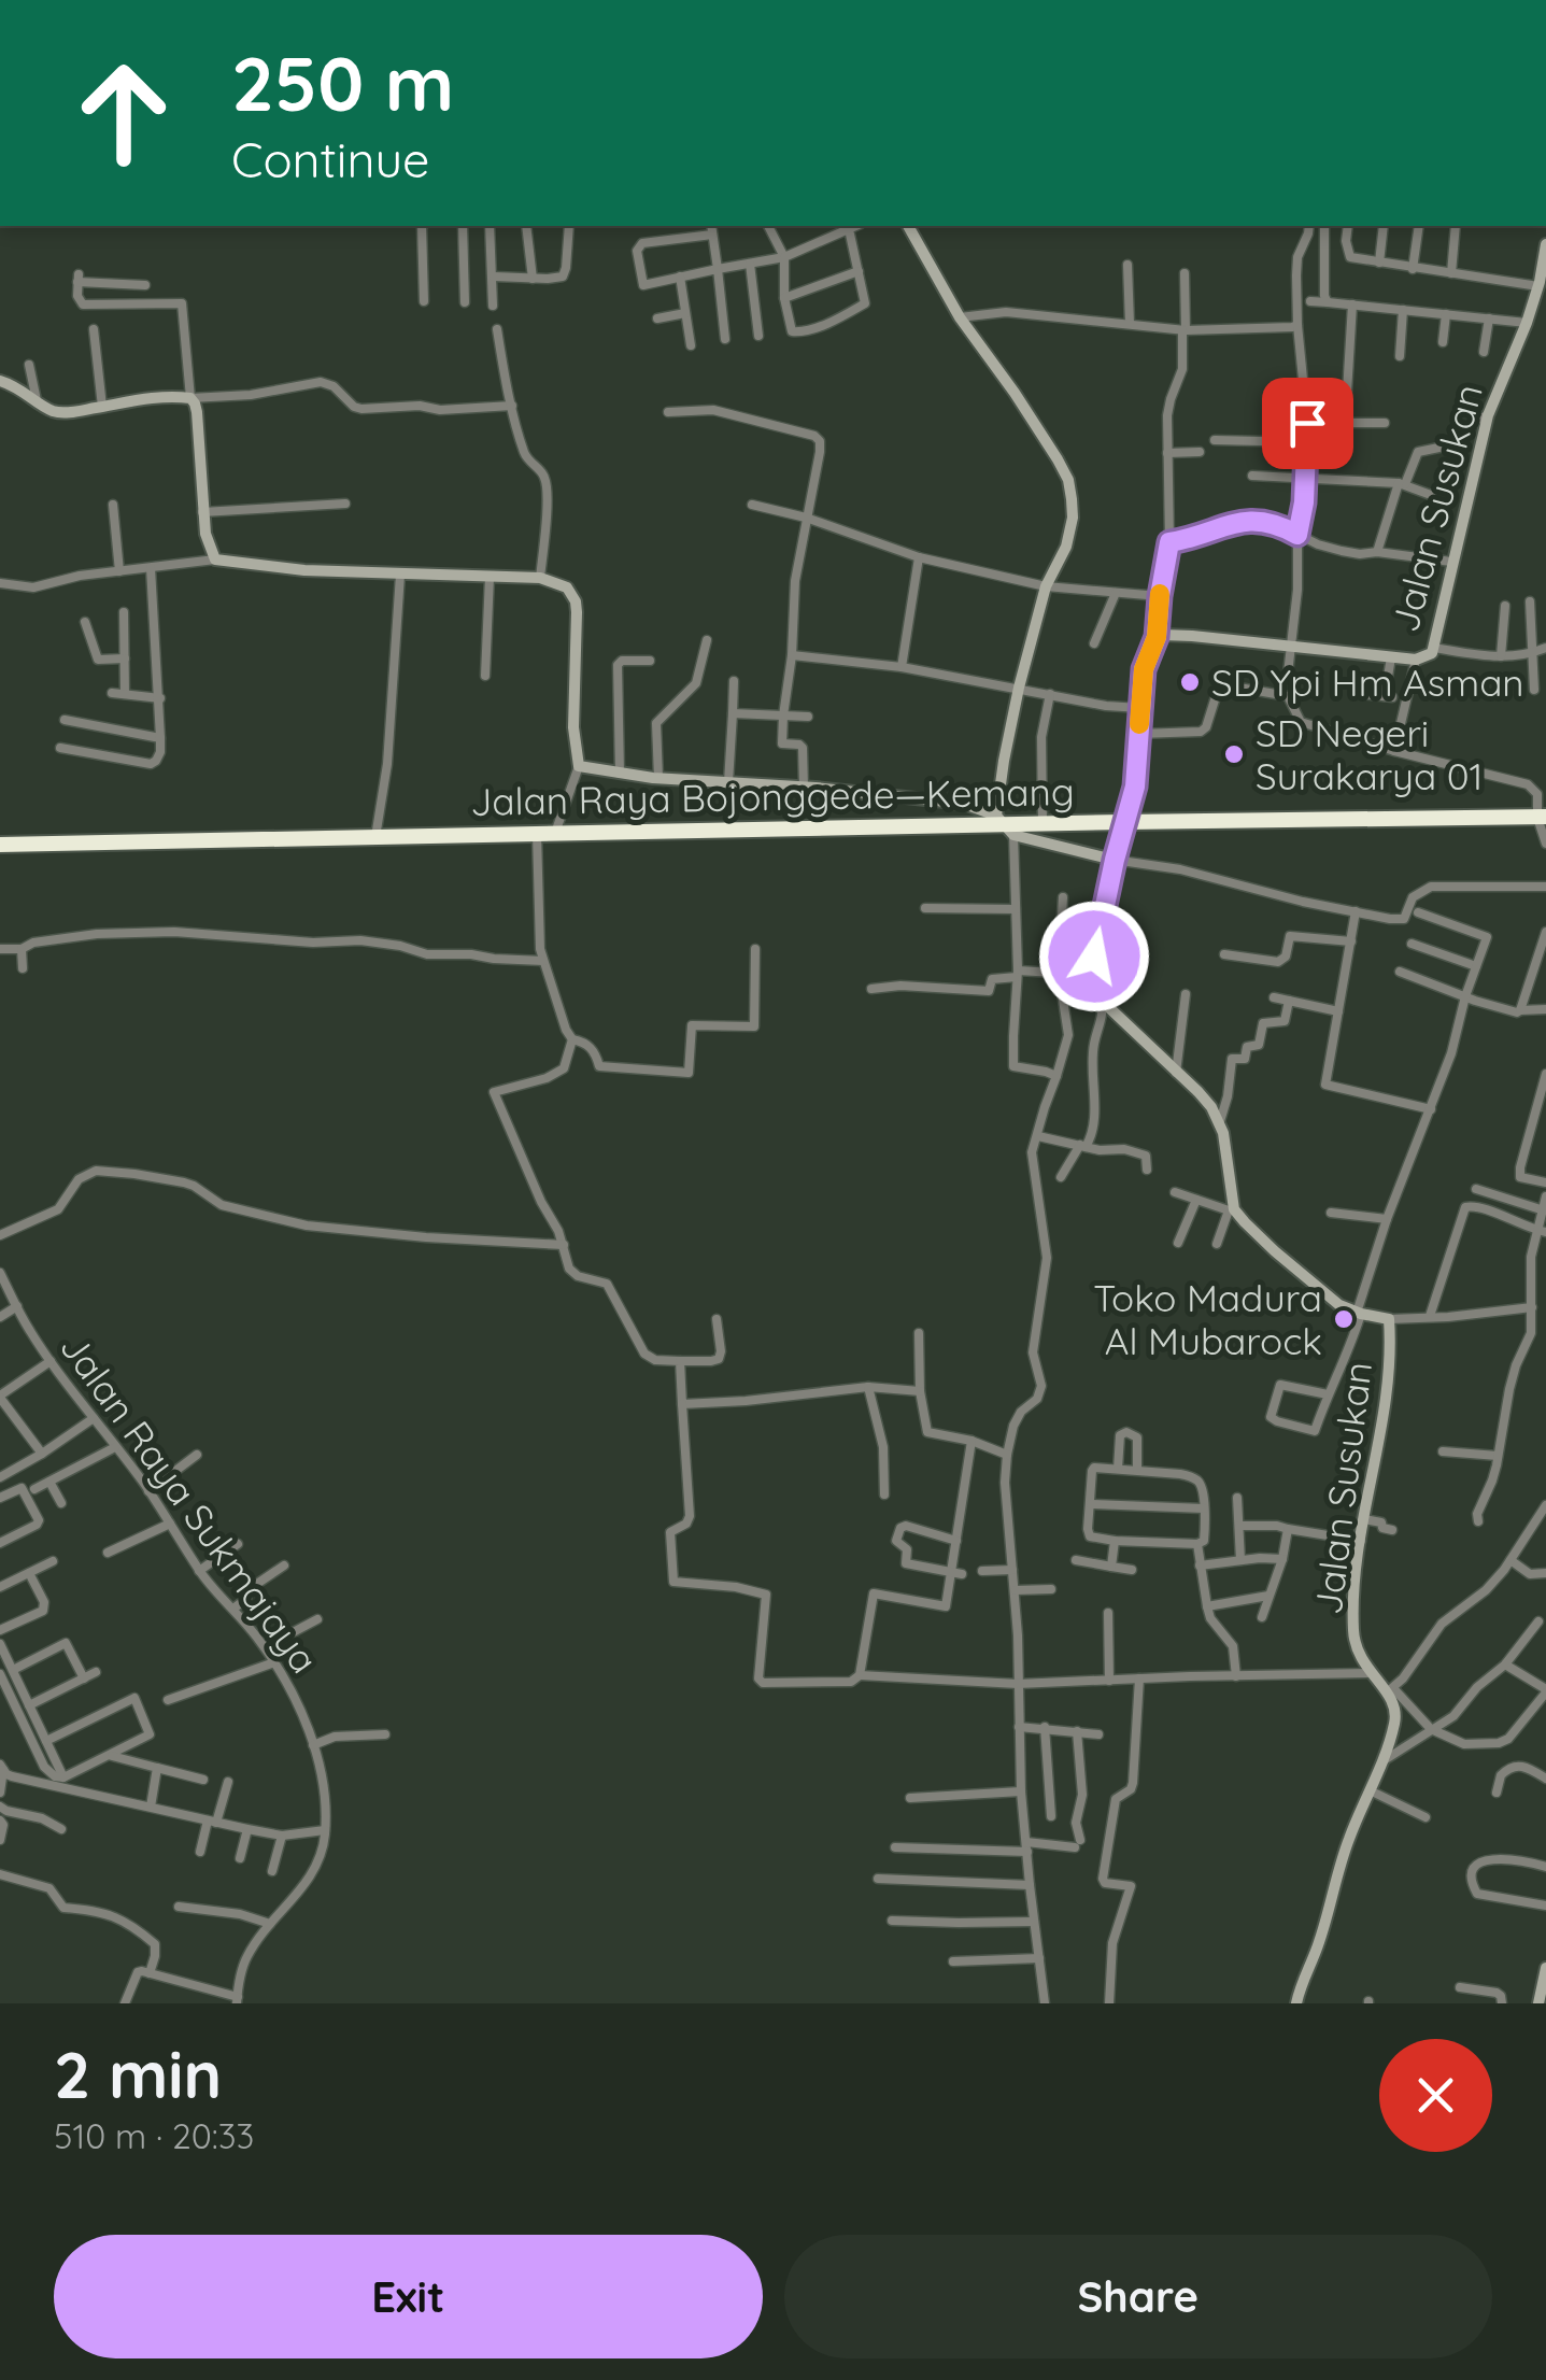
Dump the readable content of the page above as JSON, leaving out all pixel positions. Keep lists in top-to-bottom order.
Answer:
{
  "streets": {
    "highway": ["Jalan Raya Bojonggede—Kemang"],
    "street": ["Jalan Susukan", "Jalan Raya Sukmajaya"]
  },
  "places": ["SD Ypi Hm Asman", "SD Negeri Surakarya 01", "Toko Madura Al Mubarock"],
  "page": {
    "turn": ["250 m", "Continue"],
    "heading": ["2 min", "510 m · 20:33"],
    "buttons": ["Exit", "Share"]
  }
}
